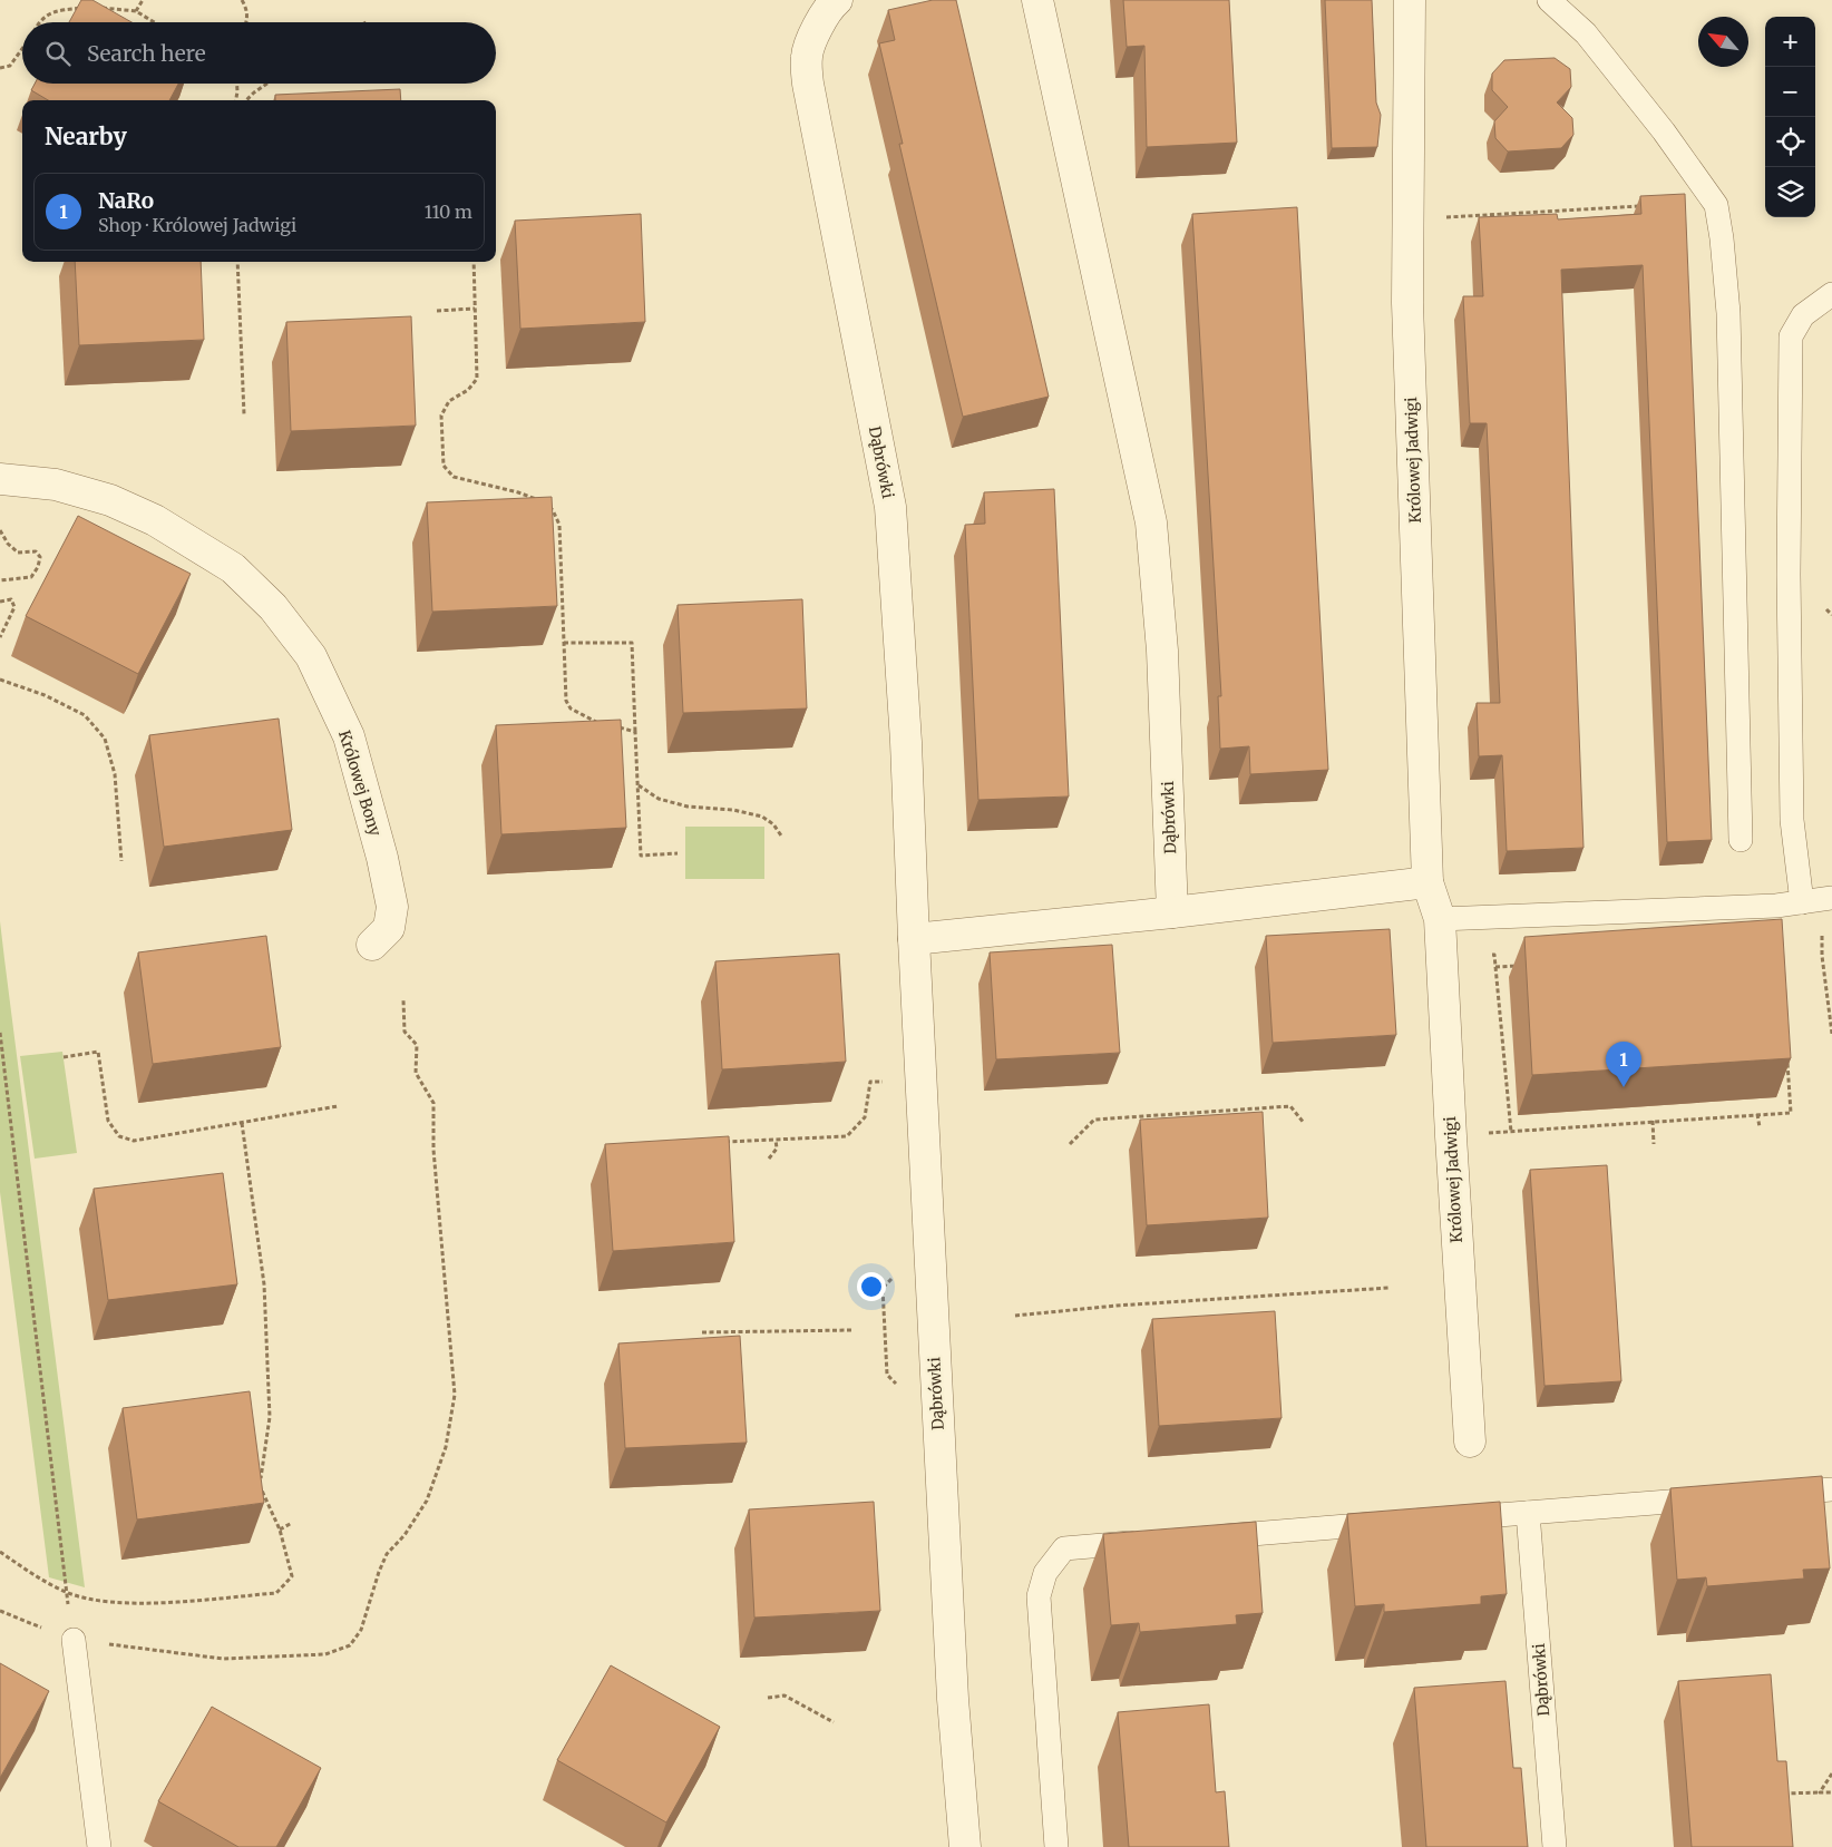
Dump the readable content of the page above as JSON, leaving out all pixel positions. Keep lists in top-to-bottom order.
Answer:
{
  "streets": {
    "street": ["Królowej Jadwigi", "Dąbrówki", "Królowej Bony"]
  },
  "north": "top left",
  "page": {
    "map_buttons": ["+", "−"],
    "search": "Search here",
    "heading": "Nearby",
    "list": [
      {
        "mark": "1",
        "name": "NaRo",
        "note": "Shop · Królowej Jadwigi",
        "value": "110 m"
      }
    ],
    "pins": "1"
  }
}
